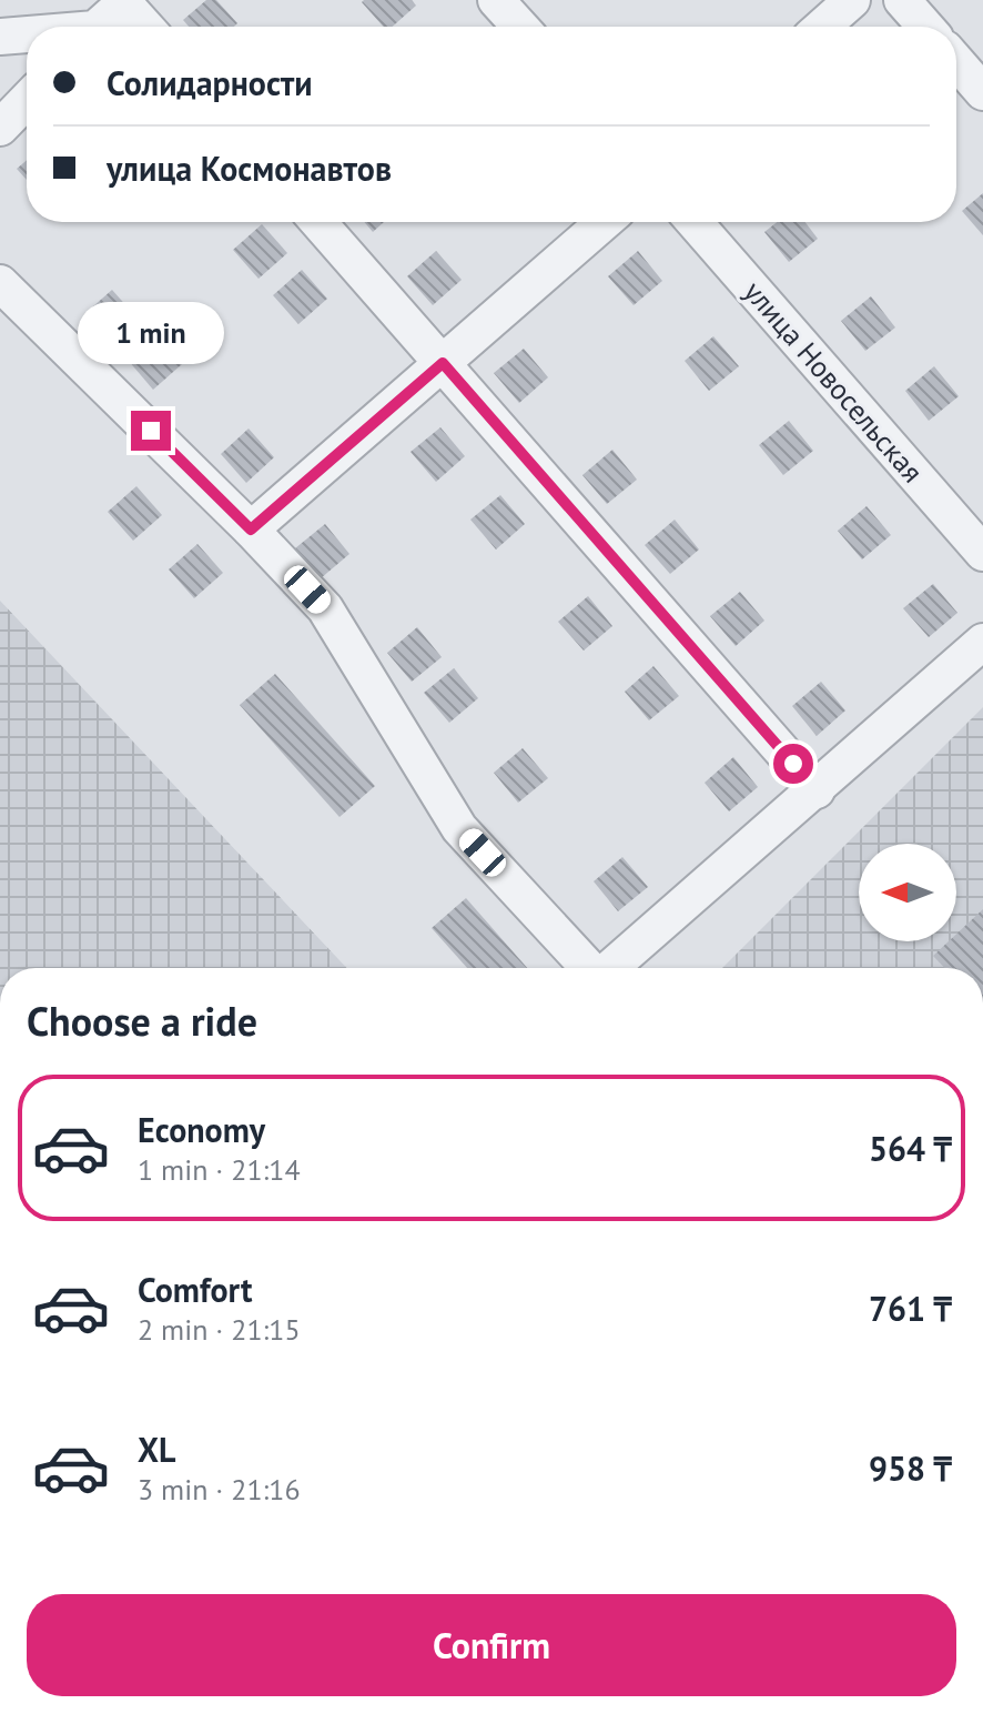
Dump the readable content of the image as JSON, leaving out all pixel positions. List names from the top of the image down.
{
  "streets": {
    "street": ["улица Новосельская"]
  },
  "north": "left",
  "page": {
    "banner": ["Солидарности", "улица Космонавтов"],
    "bubble": "1 min",
    "heading": "Choose a ride",
    "list": [
      {
        "name": "Economy",
        "note": "1 min · 21:14",
        "value": "564 ₸"
      },
      {
        "name": "Comfort",
        "note": "2 min · 21:15",
        "value": "761 ₸"
      },
      {
        "name": "XL",
        "note": "3 min · 21:16",
        "value": "958 ₸"
      }
    ],
    "buttons": "Confirm"
  }
}
